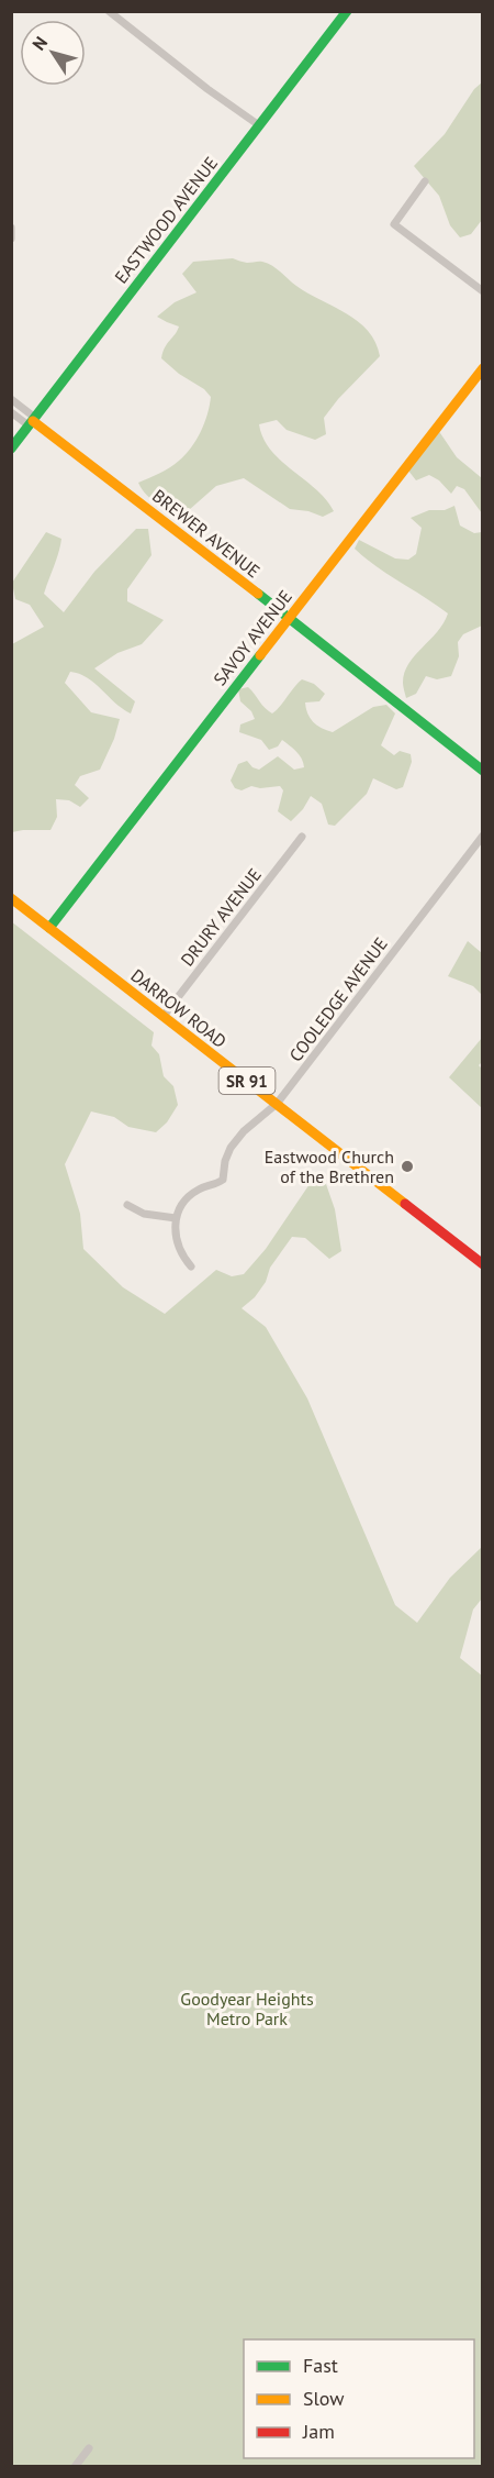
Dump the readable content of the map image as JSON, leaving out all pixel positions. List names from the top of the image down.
{
  "streets": {
    "street": [
      "EASTWOOD AVENUE",
      "BREWER AVENUE",
      "SAVOY AVENUE",
      "DRURY AVENUE",
      "COOLEDGE AVENUE",
      "DARROW ROAD",
      "SR 91"
    ]
  },
  "crossings": [
    ["EASTWOOD AVENUE", "BREWER AVENUE"],
    ["BREWER AVENUE", "SAVOY AVENUE"],
    ["SAVOY AVENUE", "DARROW ROAD"],
    ["DRURY AVENUE", "DARROW ROAD"],
    ["COOLEDGE AVENUE", "DARROW ROAD"]
  ],
  "parks": ["Goodyear Heights Metro Park"],
  "places": ["Eastwood Church of the Brethren"],
  "legend": ["Fast", "Slow", "Jam"],
  "north": "top left"
}
